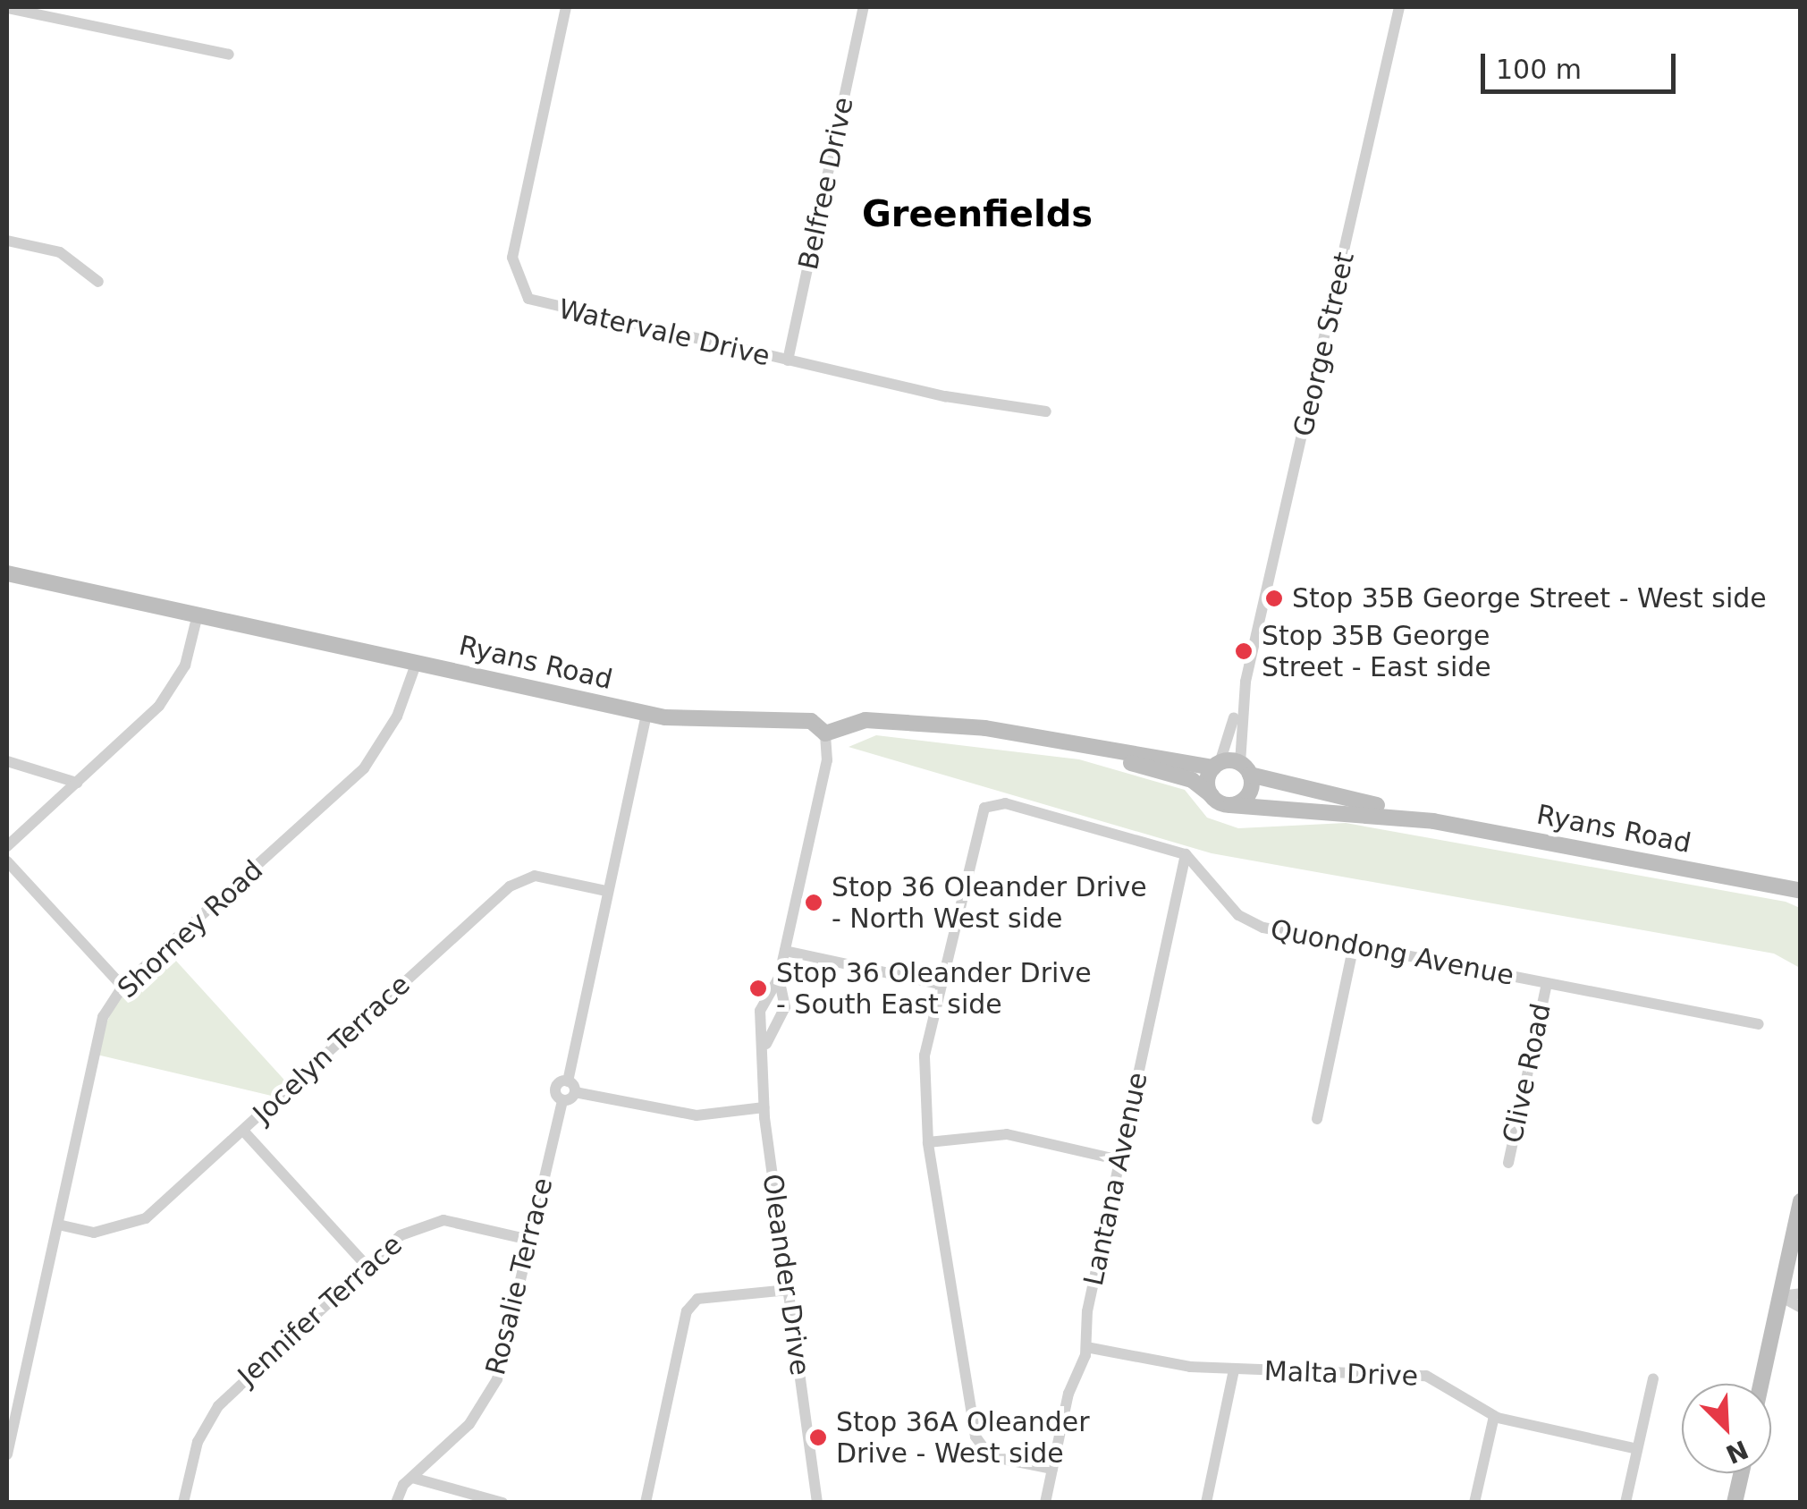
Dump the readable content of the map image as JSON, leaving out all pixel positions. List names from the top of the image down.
{
  "streets": {
    "street": [
      "Belfree Drive",
      "Watervale Drive",
      "George Street",
      "Ryans Road",
      "Shorney Road",
      "Quondong Avenue",
      "Jocelyn Terrace",
      "Clive Road",
      "Lantana Avenue",
      "Oleander Drive",
      "Rosalie Terrace",
      "Jennifer Terrace",
      "Malta Drive"
    ]
  },
  "crossings": [
    ["Belfree Drive", "Watervale Drive"],
    ["George Street", "Ryans Road"],
    ["Ryans Road", "Shorney Road"],
    ["Ryans Road", "Oleander Drive"],
    ["Shorney Road", "Jocelyn Terrace"],
    ["Quondong Avenue", "Clive Road"],
    ["Quondong Avenue", "Lantana Avenue"],
    ["Lantana Avenue", "Malta Drive"],
    ["Rosalie Terrace", "Jennifer Terrace"]
  ],
  "districts": ["Greenfields"],
  "places": [
    "Stop 35B George Street - West side",
    "Stop 35B George Street - East side",
    "Stop 36 Oleander Drive - North West side",
    "Stop 36 Oleander Drive - South East side",
    "Stop 36A Oleander Drive - West side"
  ],
  "scale_bar": "100 m",
  "north": "bottom right"
}
